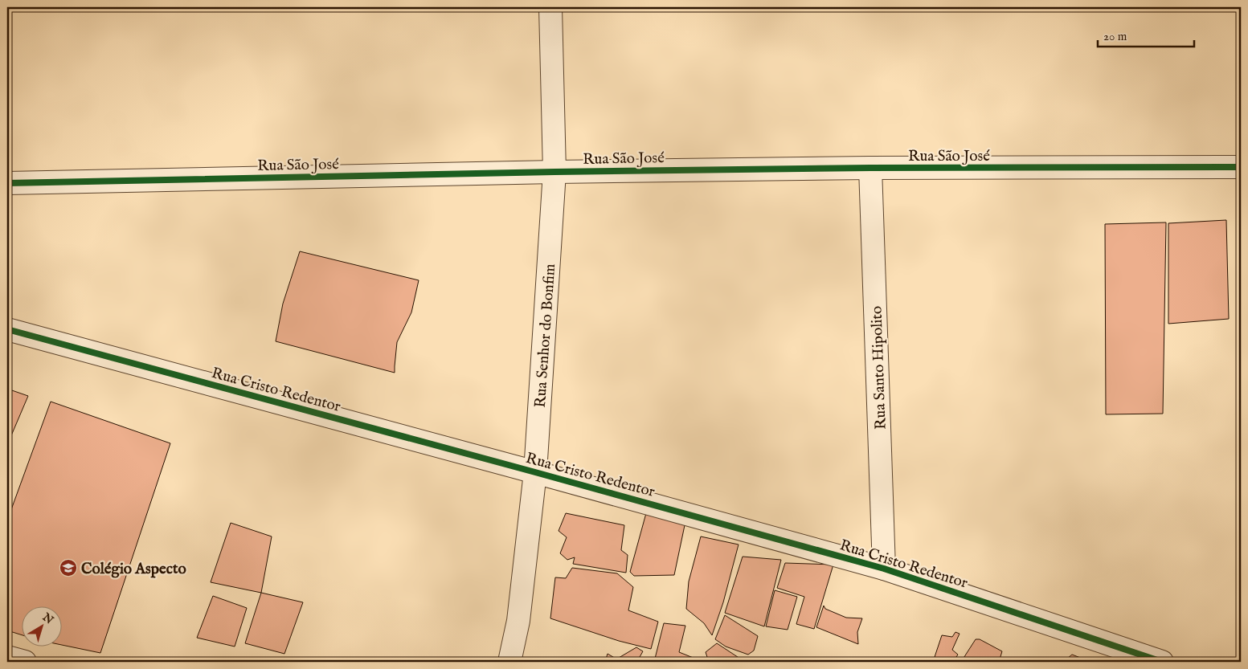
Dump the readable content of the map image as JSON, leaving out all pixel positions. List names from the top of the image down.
{
  "streets": {
    "street": [
      "Rua São José",
      "Rua Senhor do Bonfim",
      "Rua Santo Hipolito",
      "Rua Cristo Redentor"
    ]
  },
  "crossings": [
    ["Rua São José", "Rua Senhor do Bonfim"],
    ["Rua São José", "Rua Santo Hipolito"],
    ["Rua Senhor do Bonfim", "Rua Cristo Redentor"],
    ["Rua Santo Hipolito", "Rua Cristo Redentor"]
  ],
  "places": {
    "school or university": ["Colégio Aspecto"]
  },
  "scale_bar": "20 m",
  "north": "top right"
}
